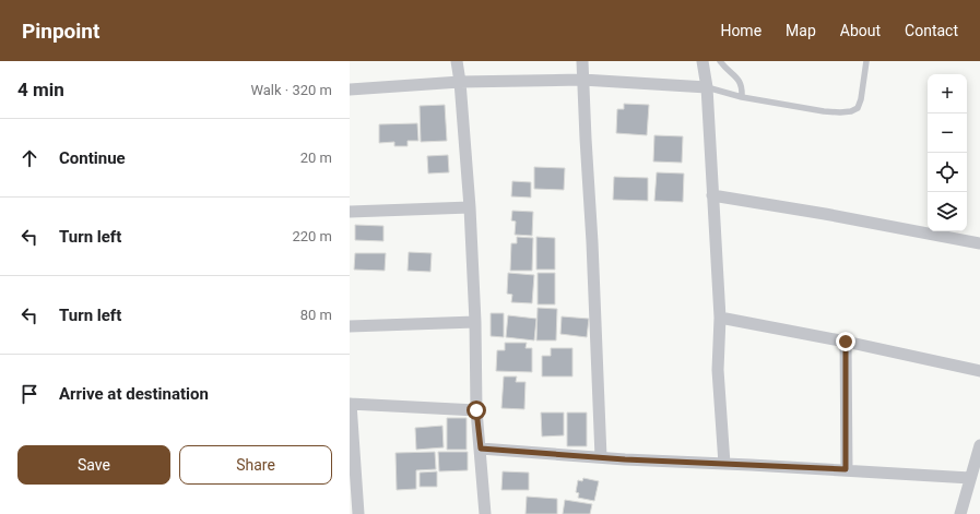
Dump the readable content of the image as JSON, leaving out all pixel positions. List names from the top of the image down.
{
  "page": {
    "header": "Pinpoint",
    "nav": [
      "Home",
      "Map",
      "About",
      "Contact"
    ],
    "heading": ["4 min", "Walk · 320 m"],
    "map_buttons": ["+", "−"],
    "list": [
      ["Continue", "20 m"],
      ["Turn left", "220 m"],
      ["Turn left", "80 m"],
      "Arrive at destination"
    ],
    "buttons": ["Save", "Share"]
  }
}
